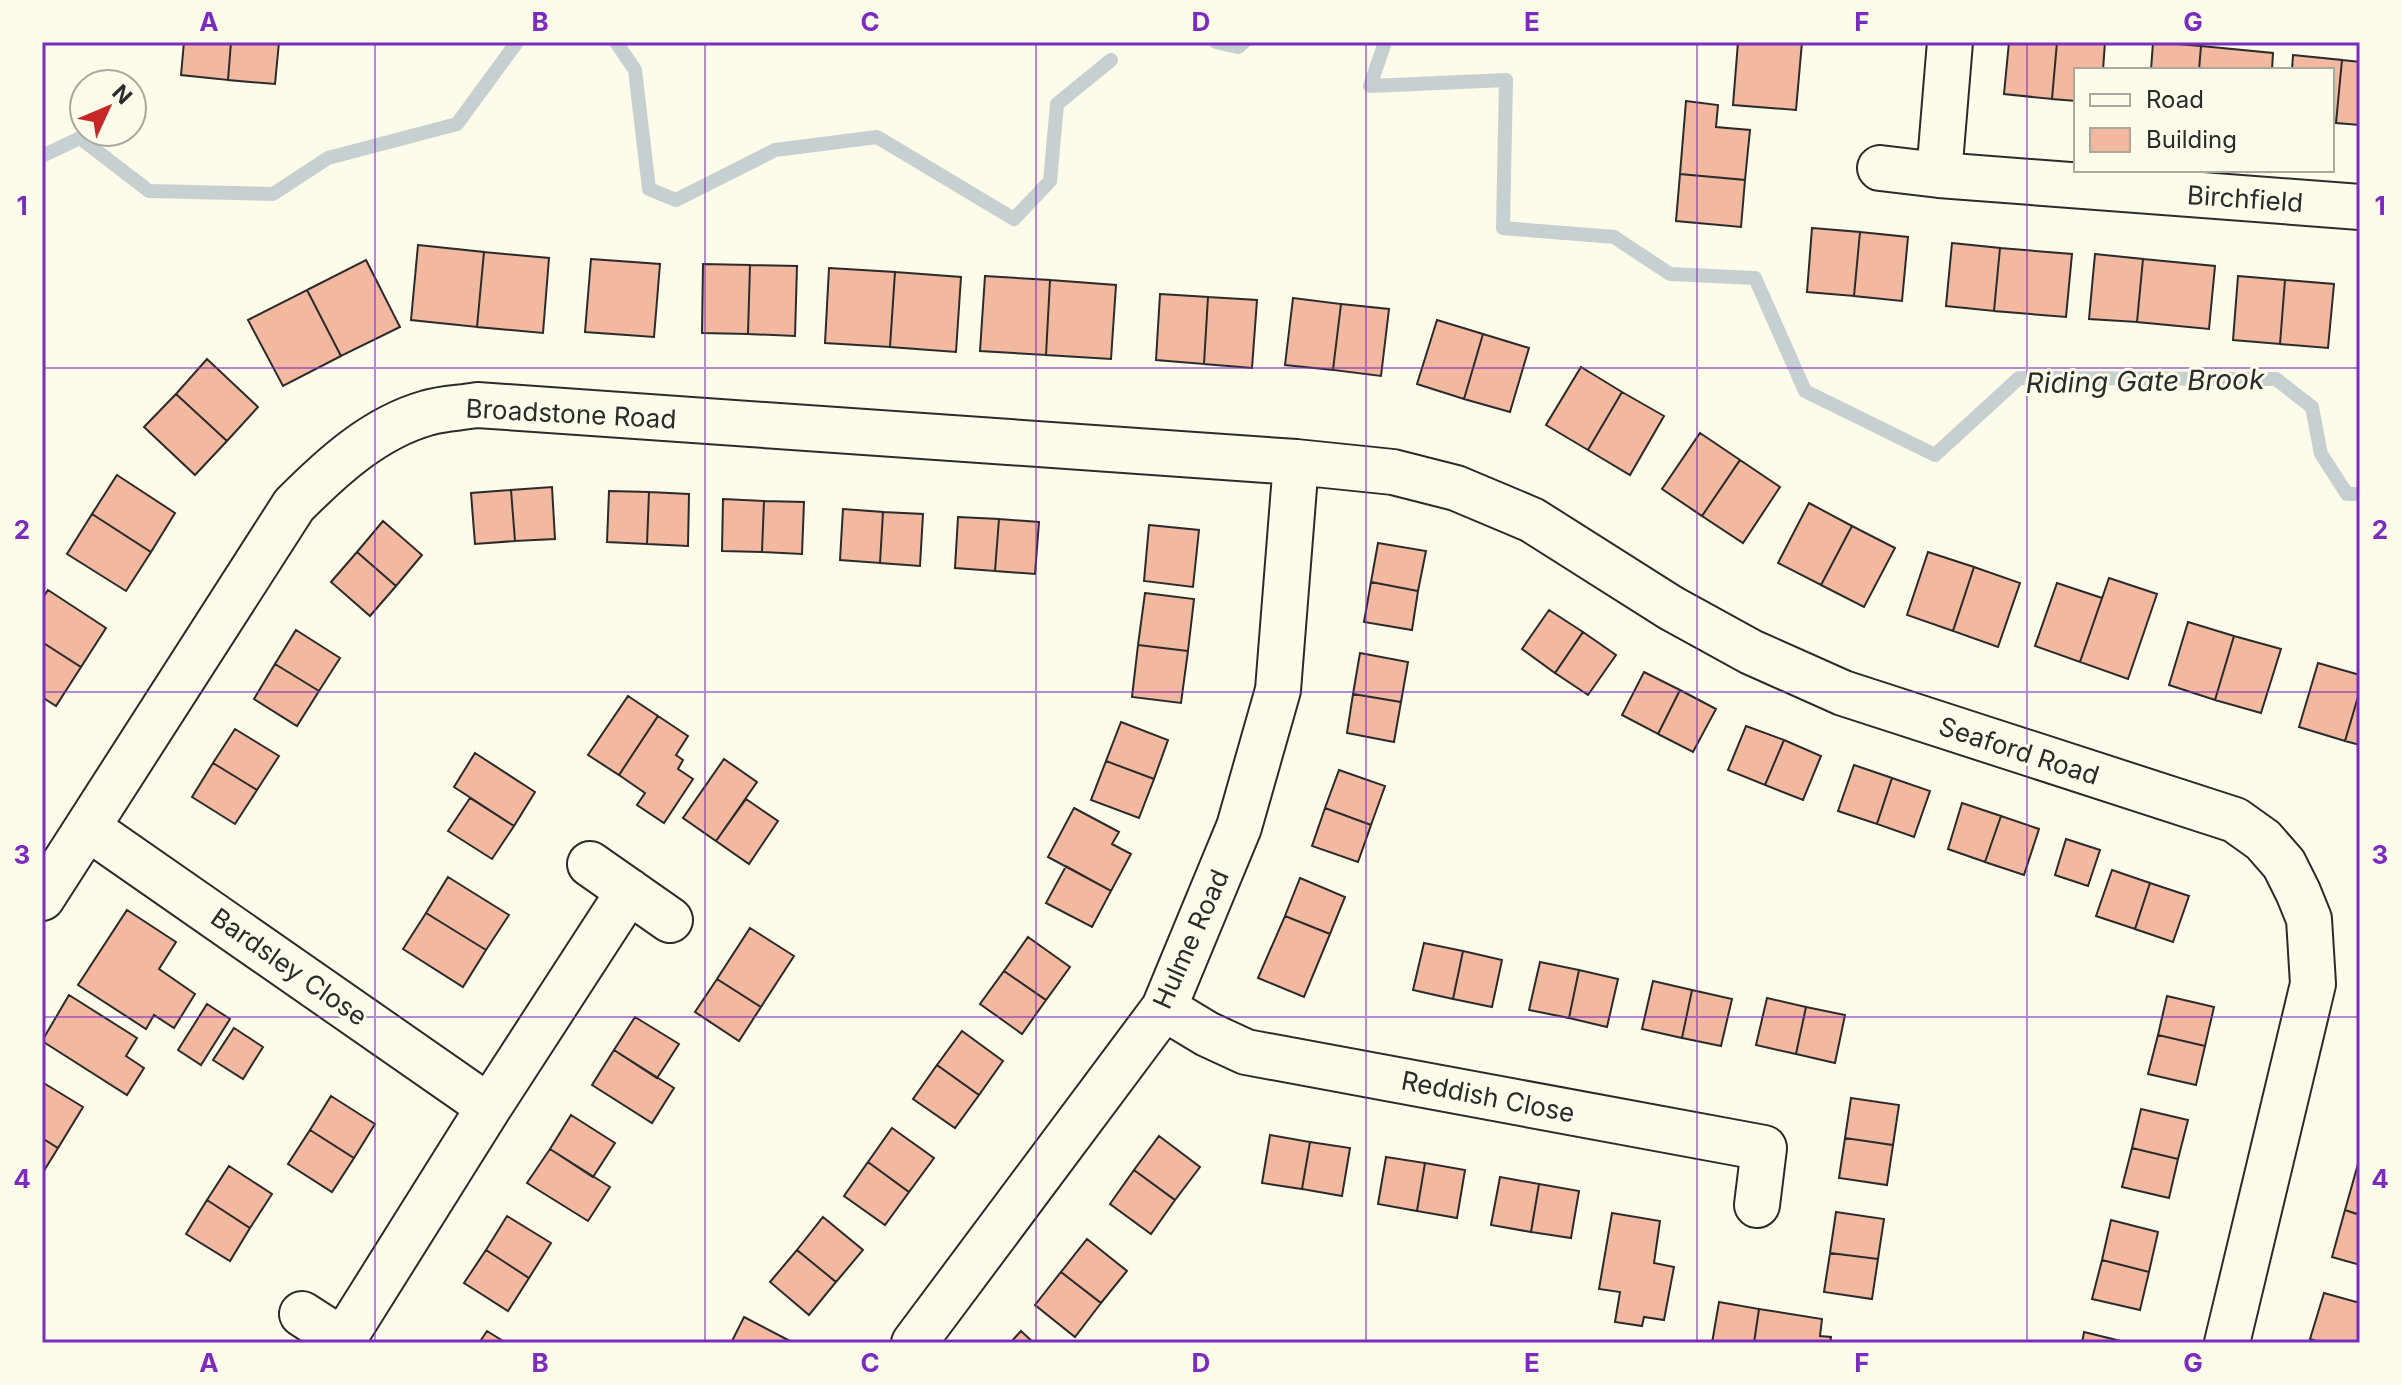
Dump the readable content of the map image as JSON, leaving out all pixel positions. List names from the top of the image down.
{
  "streets": {
    "street": [
      "Birchfield",
      "Broadstone Road",
      "Seaford Road",
      "Hulme Road",
      "Bardsley Close",
      "Reddish Close"
    ]
  },
  "crossings": [
    ["Broadstone Road", "Seaford Road"],
    ["Broadstone Road", "Hulme Road"],
    ["Broadstone Road", "Bardsley Close"],
    ["Seaford Road", "Hulme Road"],
    ["Hulme Road", "Reddish Close"]
  ],
  "water": ["Riding Gate Brook"],
  "legend": ["Road", "Building"],
  "north": "top right",
  "grid": {
    "columns": [
      "A",
      "B",
      "C",
      "D",
      "E",
      "F",
      "G"
    ],
    "rows": [
      "1",
      "2",
      "3",
      "4"
    ]
  }
}
